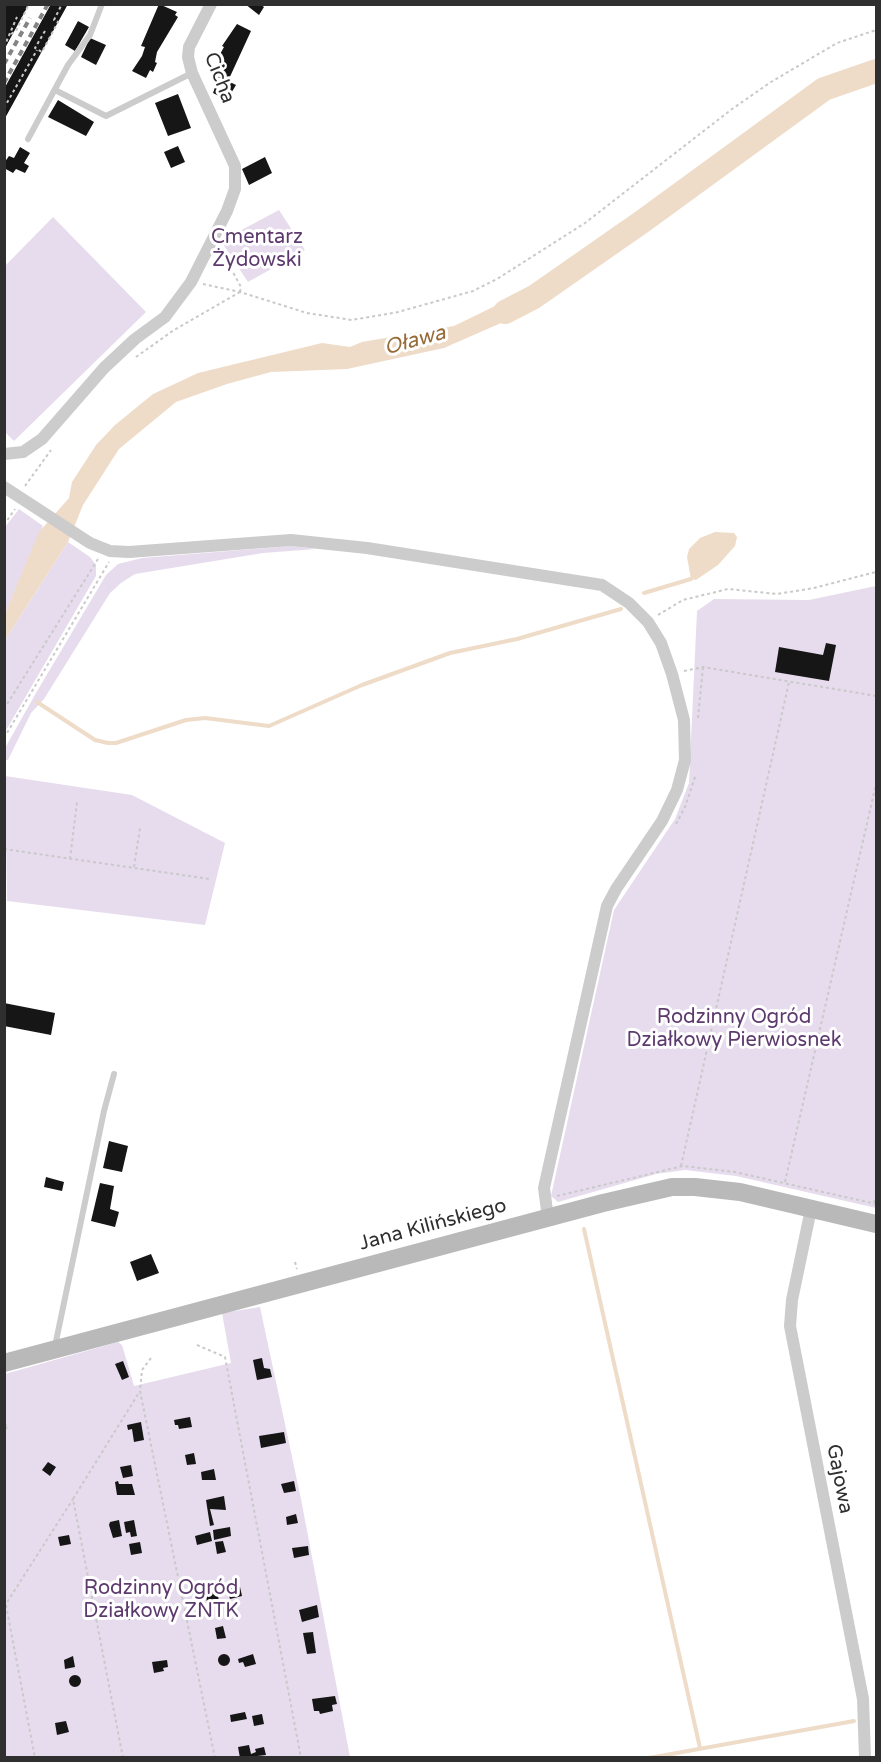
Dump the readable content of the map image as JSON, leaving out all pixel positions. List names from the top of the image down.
{
  "streets": {
    "street": ["Cicha", "Jana Kilińskiego", "Gajowa"]
  },
  "crossings": [
    ["Jana Kilińskiego", "Gajowa"]
  ],
  "water": ["Oława"],
  "parks": ["Cmentarz Żydowski", "Rodzinny Ogród Działkowy Pierwiosnek", "Rodzinny Ogród Działkowy ZNTK"]
}
